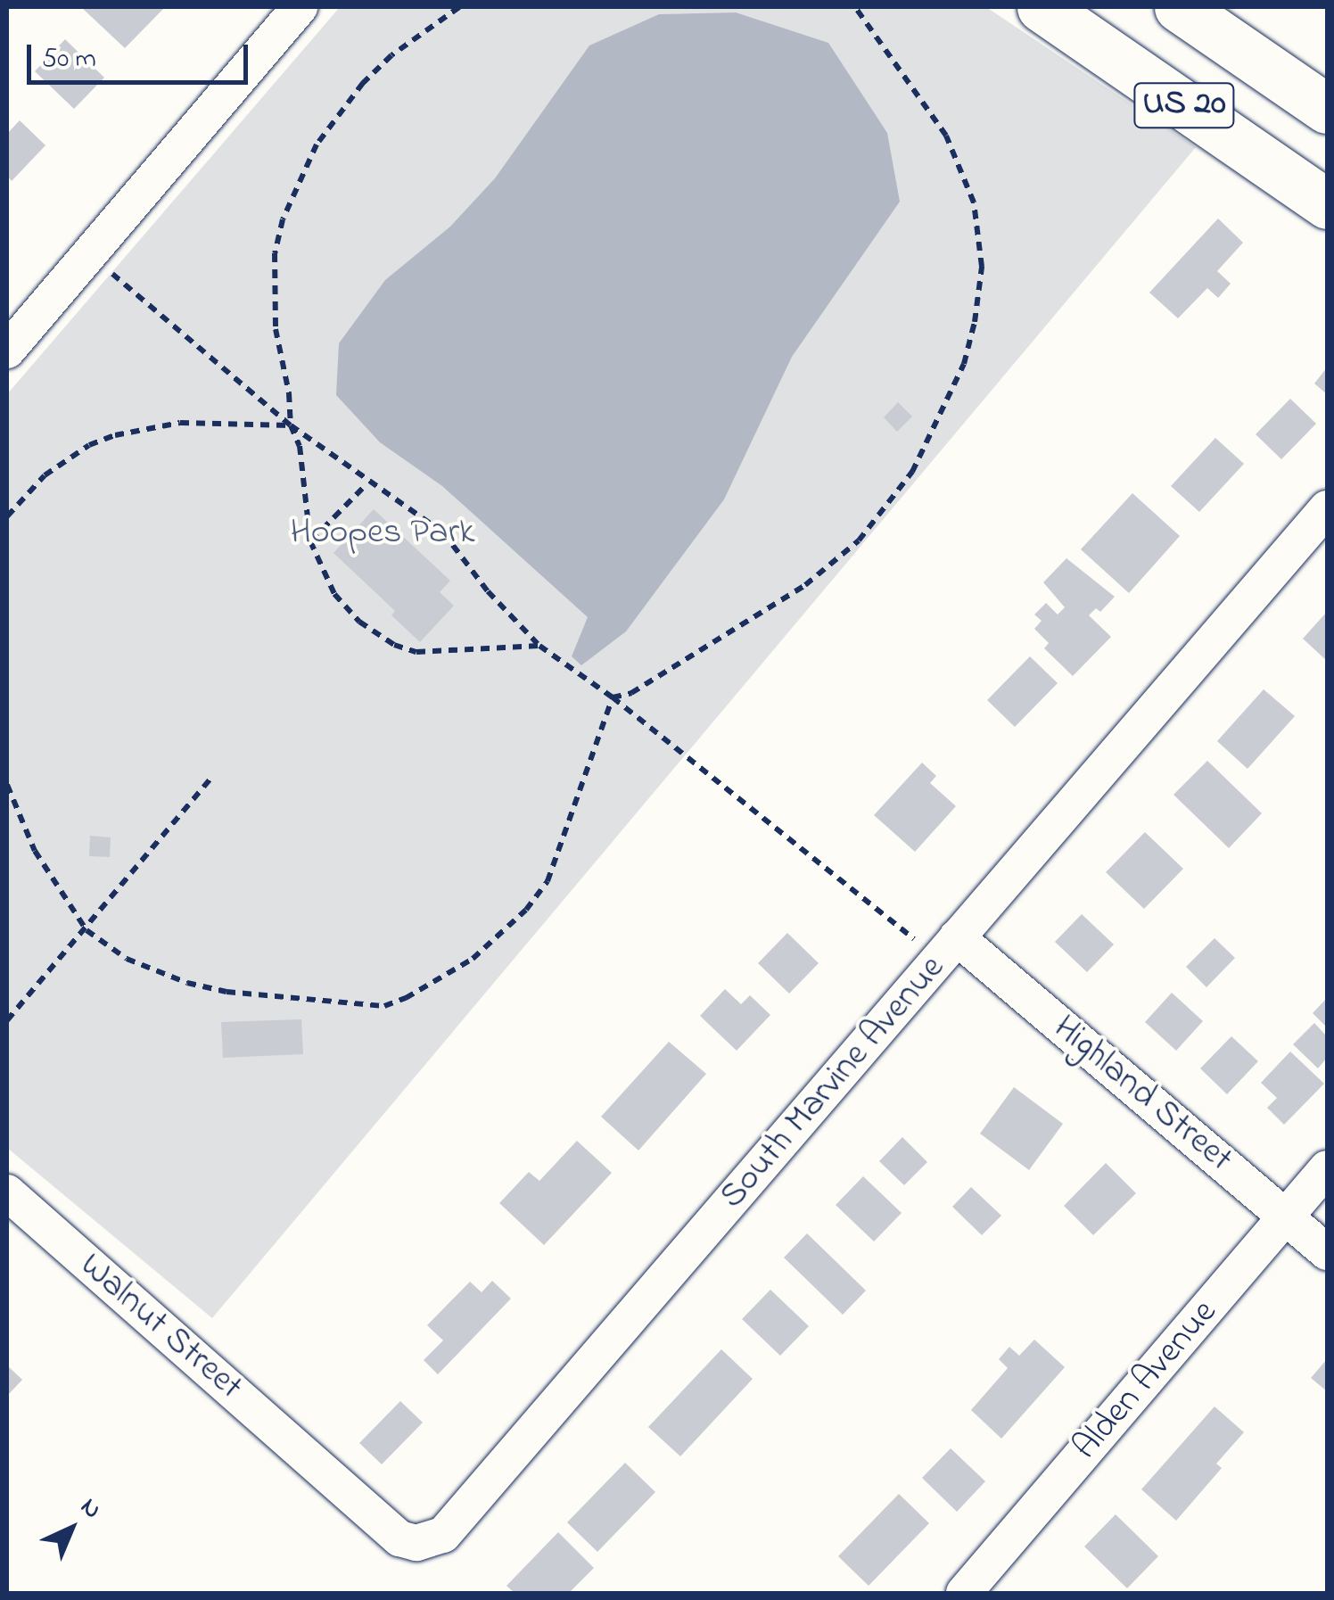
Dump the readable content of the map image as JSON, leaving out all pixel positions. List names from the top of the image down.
{
  "streets": {
    "highway": ["US 20"],
    "street": [
      "South Marvine Avenue",
      "Highland Street",
      "Walnut Street",
      "Alden Avenue"
    ]
  },
  "crossings": [
    ["South Marvine Avenue", "Highland Street"],
    ["South Marvine Avenue", "Walnut Street"],
    ["Highland Street", "Alden Avenue"]
  ],
  "parks": ["Hoopes Park"],
  "scale_bar": "50 m",
  "north": "top right"
}
